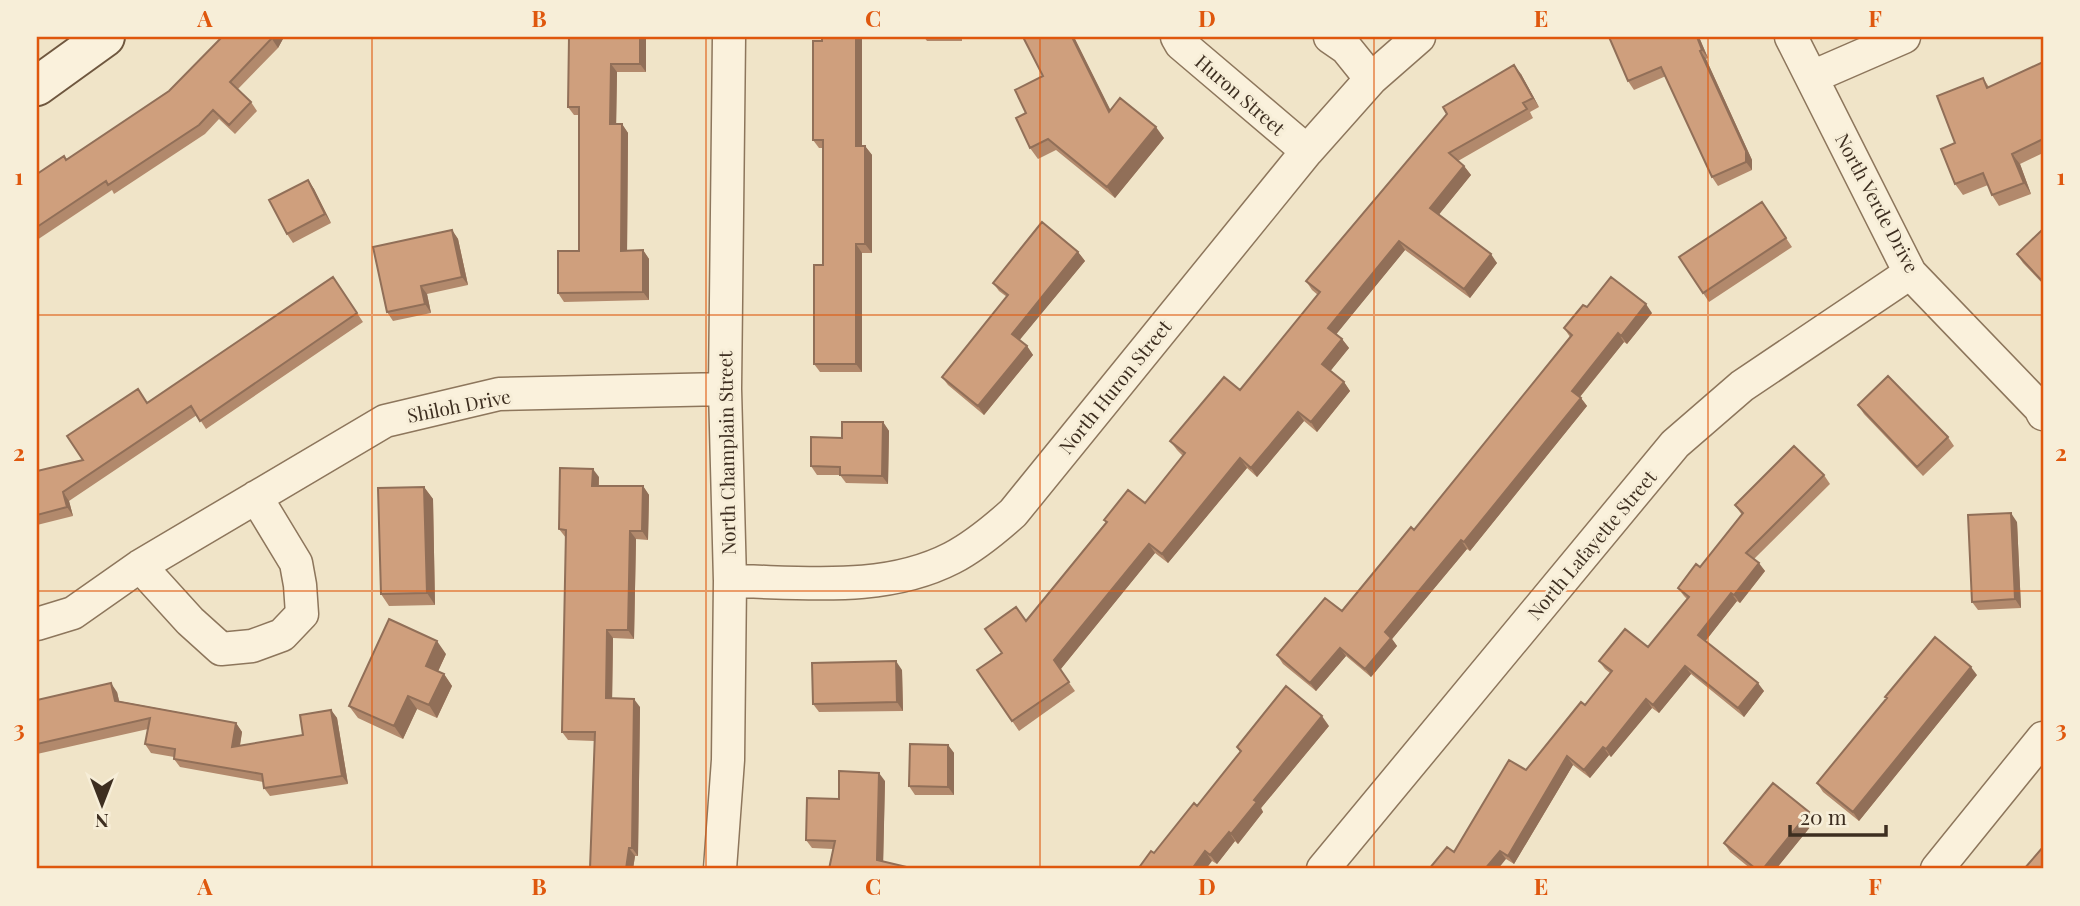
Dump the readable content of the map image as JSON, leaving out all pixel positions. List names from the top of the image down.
{
  "streets": {
    "street": [
      "Huron Street",
      "North Verde Drive",
      "North Huron Street",
      "Shiloh Drive",
      "North Champlain Street",
      "North Lafayette Street"
    ]
  },
  "crossings": [
    ["Huron Street", "North Huron Street"],
    ["North Verde Drive", "North Lafayette Street"],
    ["North Huron Street", "North Champlain Street"],
    ["Shiloh Drive", "North Champlain Street"]
  ],
  "scale_bar": "20 m",
  "north": "bottom",
  "grid": {
    "columns": [
      "A",
      "B",
      "C",
      "D",
      "E",
      "F"
    ],
    "rows": ["1", "2", "3"]
  }
}
